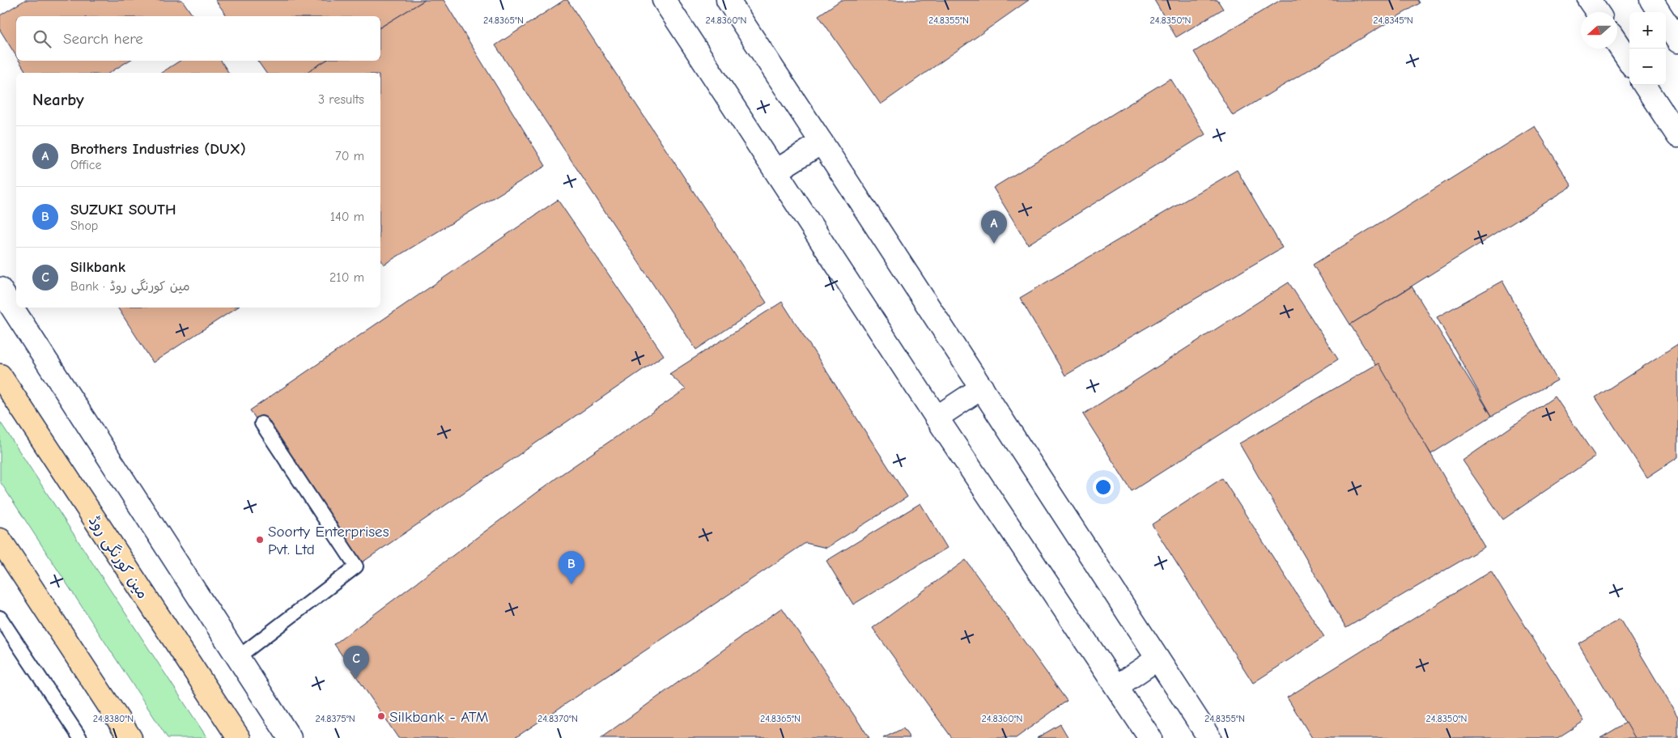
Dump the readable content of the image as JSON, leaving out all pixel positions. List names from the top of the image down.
{
  "streets": {
    "main road": ["مین کورنگی روڈ"]
  },
  "places": ["Soorty Enterprises Pvt. Ltd", "Silkbank - ATM"],
  "north": "left",
  "page": {
    "map_buttons": ["+", "−"],
    "search": "Search here",
    "heading": ["Nearby", "3 results"],
    "list": [
      {
        "mark": "A",
        "name": "Brothers Industries (DUX)",
        "note": "Office",
        "value": "70 m"
      },
      {
        "mark": "B",
        "name": "SUZUKI SOUTH",
        "note": "Shop",
        "value": "140 m"
      },
      {
        "mark": "C",
        "name": "Silkbank",
        "note": "Bank · مین کورنگی روڈ",
        "value": "210 m"
      }
    ],
    "pins": ["A", "B", "C"]
  },
  "coordinates": [
    "24.8365°N",
    "24.8360°N",
    "24.8355°N",
    "24.8350°N",
    "24.8345°N",
    "24.8380°N",
    "24.8375°N",
    "24.8370°N"
  ]
}
